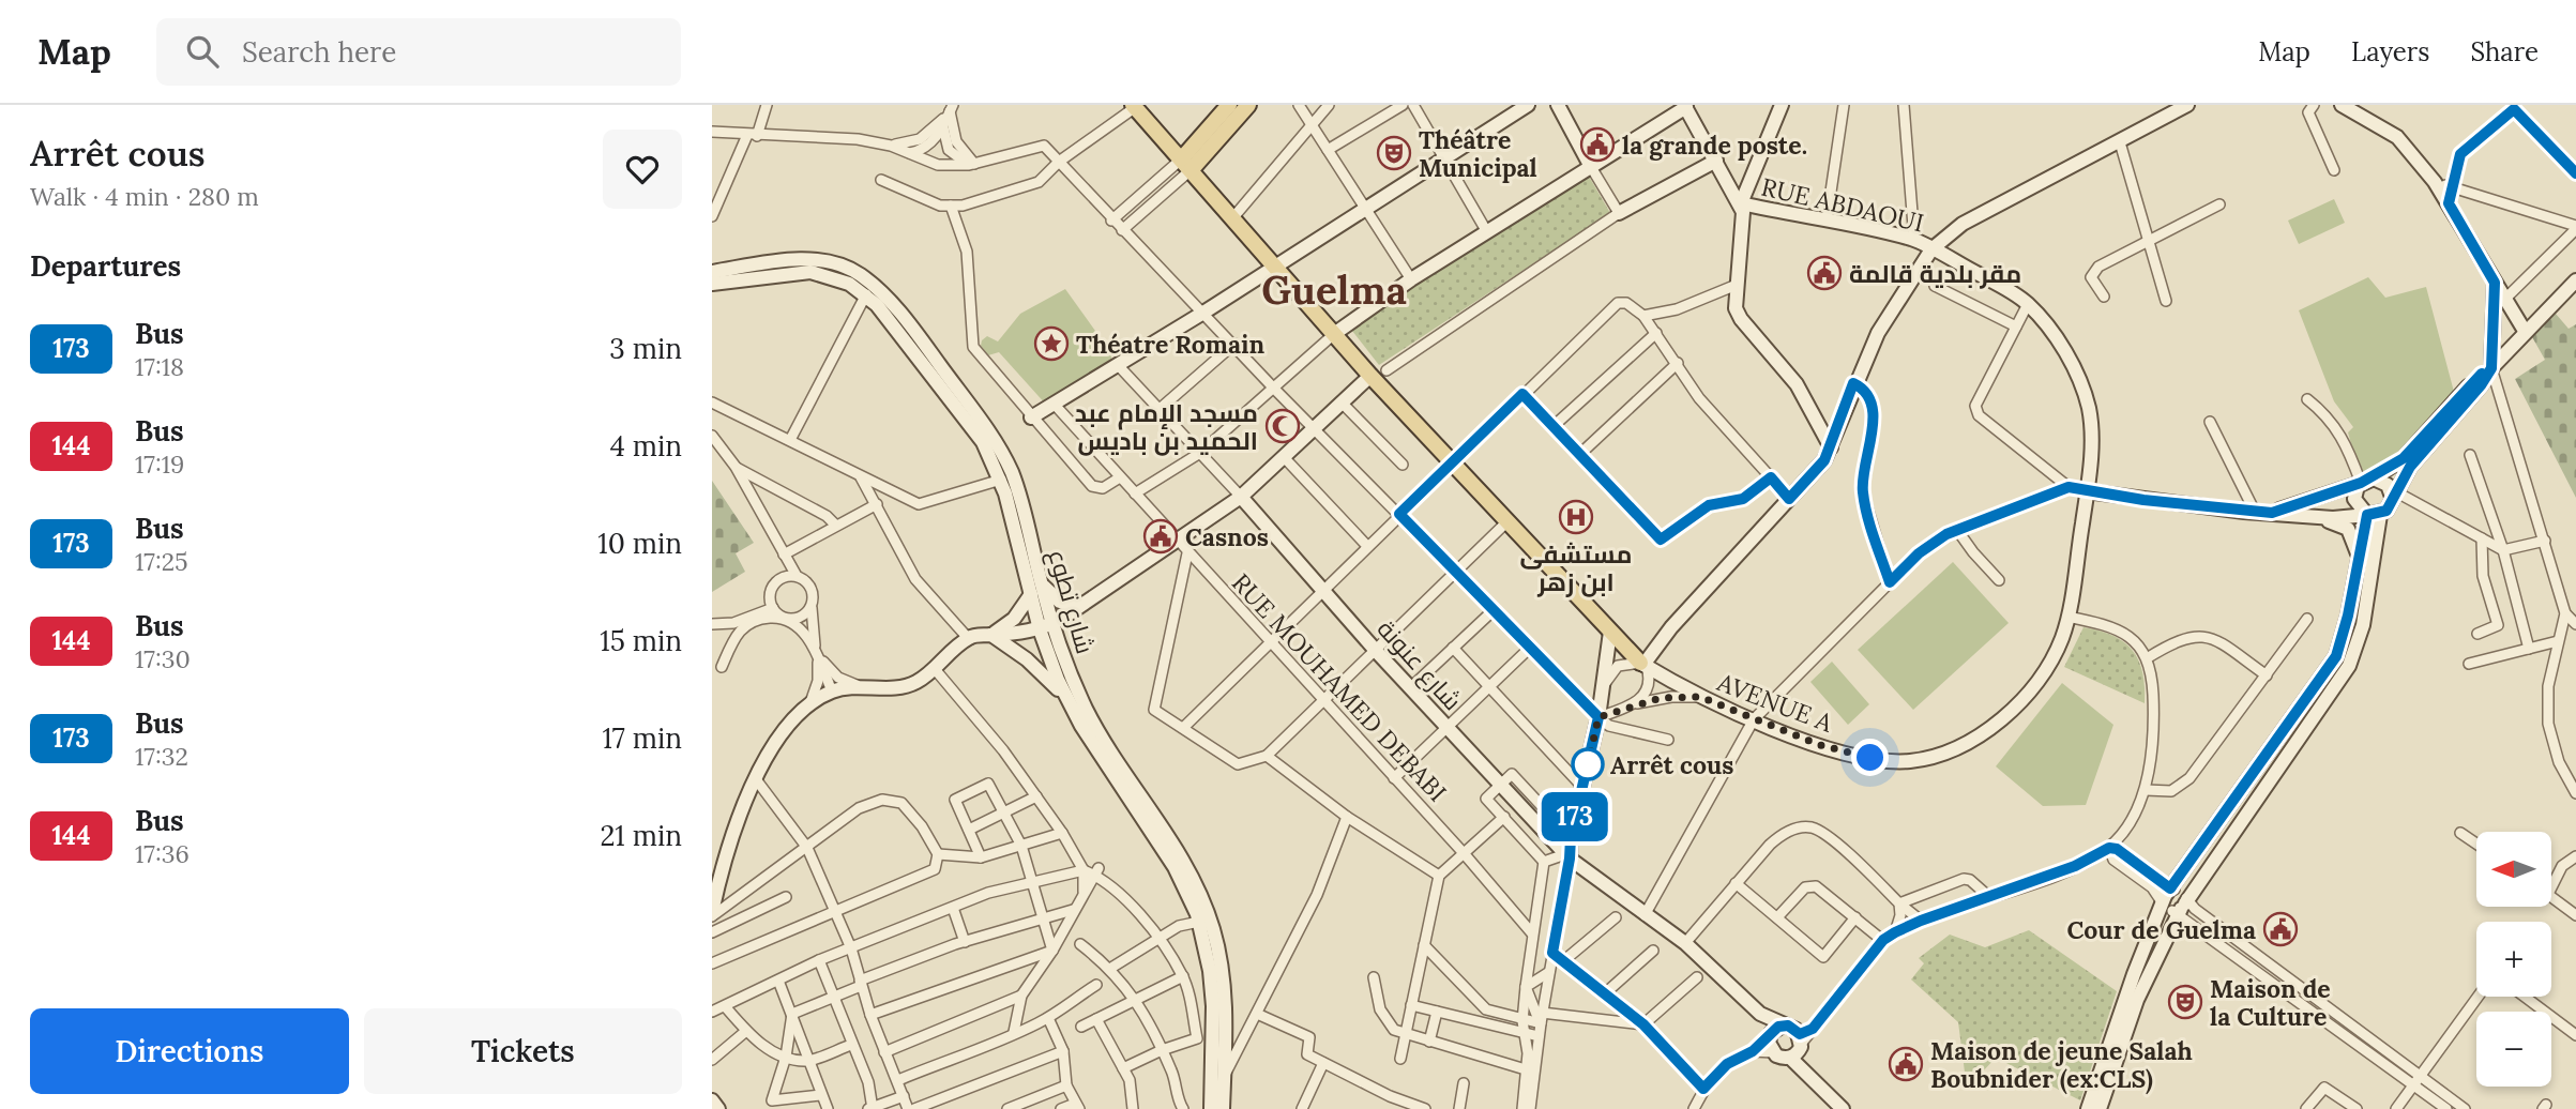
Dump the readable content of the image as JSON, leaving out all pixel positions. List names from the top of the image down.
{
  "streets": {
    "main road": [
      "RUE ABDAOUI",
      "شارع تطوع",
      "شارع عنونة",
      "AVENUE A"
    ],
    "street": ["RUE MOUHAMED DEBABI"]
  },
  "crossings": [
    ["RUE ABDAOUI", "AVENUE A"]
  ],
  "districts": ["Guelma"],
  "places": {
    "public building": [
      "la grande poste.",
      "مقر بلدية قالمة",
      "Casnos",
      "Cour de Guelma",
      "Maison de jeune Salah Boubnider (ex:CLS)"
    ],
    "theatre": ["Théâtre Municipal", "Maison de la Culture"],
    "place": ["Théatre Romain"],
    "mosque": ["مسجد الإمام عبد الحميد بن باديس"],
    "hospital": ["مستشفى ابن زهر"],
    "other": ["Arrêt cous"]
  },
  "lines": ["bus line 173"],
  "north": "left",
  "page": {
    "header": "Map",
    "search": "Search here",
    "nav": ["Map", "Layers", "Share"],
    "heading": [
      ["Arrêt cous", "Walk · 4 min · 280 m"],
      "Departures"
    ],
    "on_map": "173",
    "list": [
      {
        "mark": "173",
        "name": "Bus",
        "note": "17:18",
        "value": "3 min"
      },
      {
        "mark": "144",
        "name": "Bus",
        "note": "17:19",
        "value": "4 min"
      },
      {
        "mark": "173",
        "name": "Bus",
        "note": "17:25",
        "value": "10 min"
      },
      {
        "mark": "144",
        "name": "Bus",
        "note": "17:30",
        "value": "15 min"
      },
      {
        "mark": "173",
        "name": "Bus",
        "note": "17:32",
        "value": "17 min"
      },
      {
        "mark": "144",
        "name": "Bus",
        "note": "17:36",
        "value": "21 min"
      }
    ],
    "map_buttons": ["+", "−"],
    "buttons": ["Directions", "Tickets"]
  }
}
